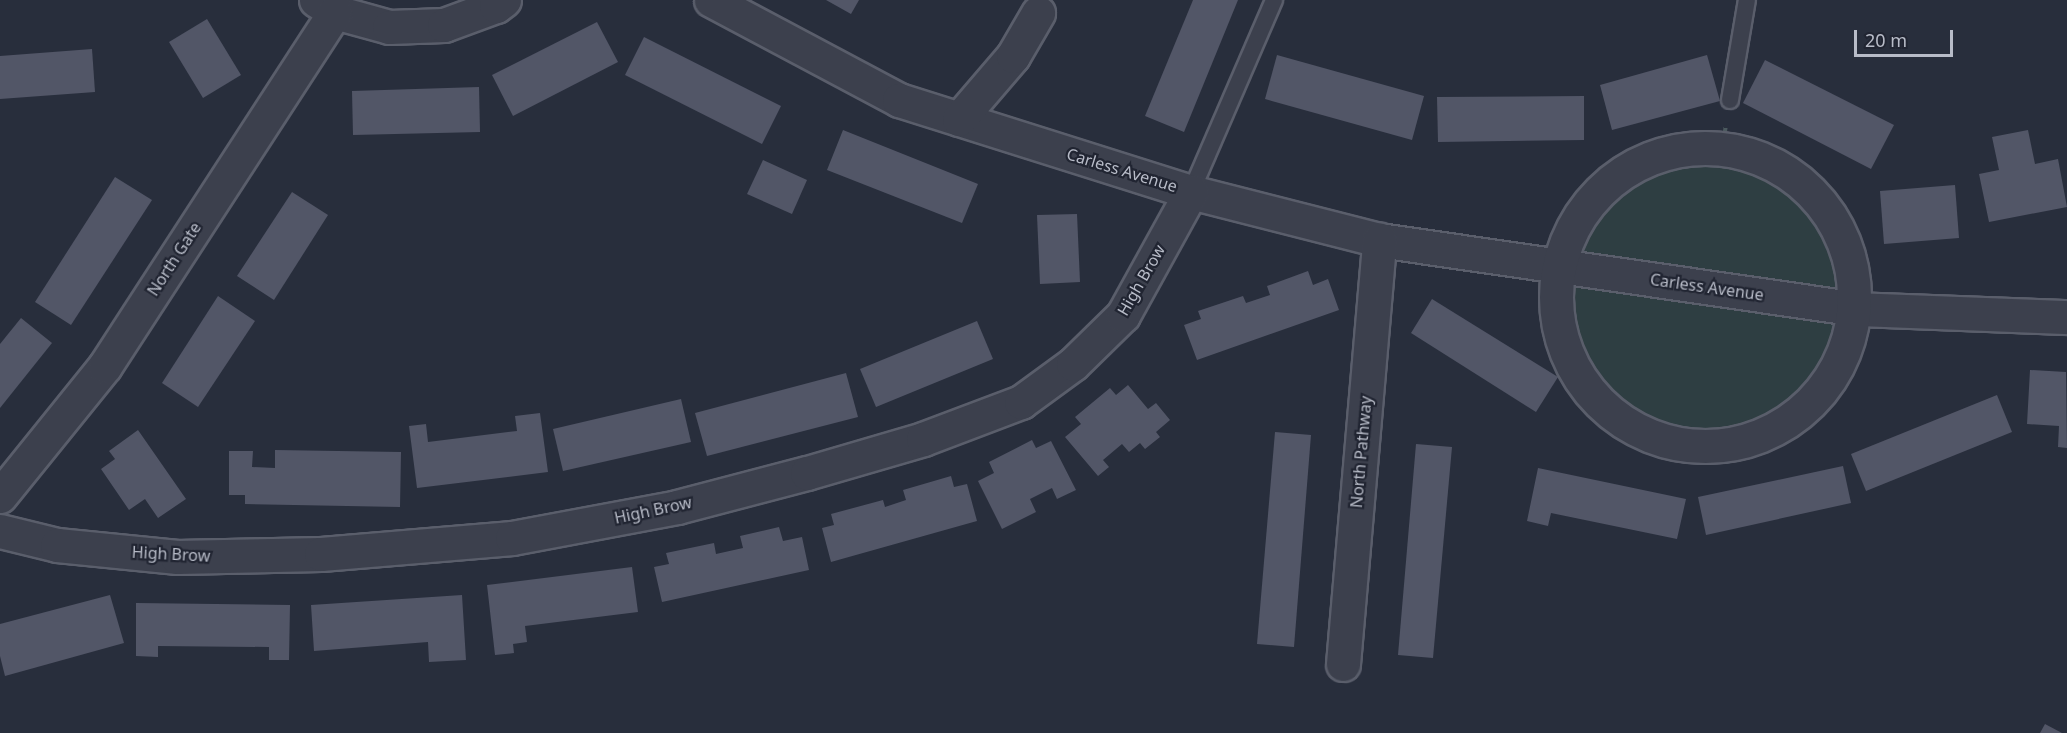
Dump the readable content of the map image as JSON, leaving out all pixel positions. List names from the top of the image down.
{
  "streets": {
    "street": [
      "Carless Avenue",
      "North Gate",
      "High Brow",
      "North Pathway"
    ]
  },
  "crossings": [
    ["Carless Avenue", "High Brow"],
    ["Carless Avenue", "North Pathway"]
  ],
  "scale_bar": "20 m"
}
